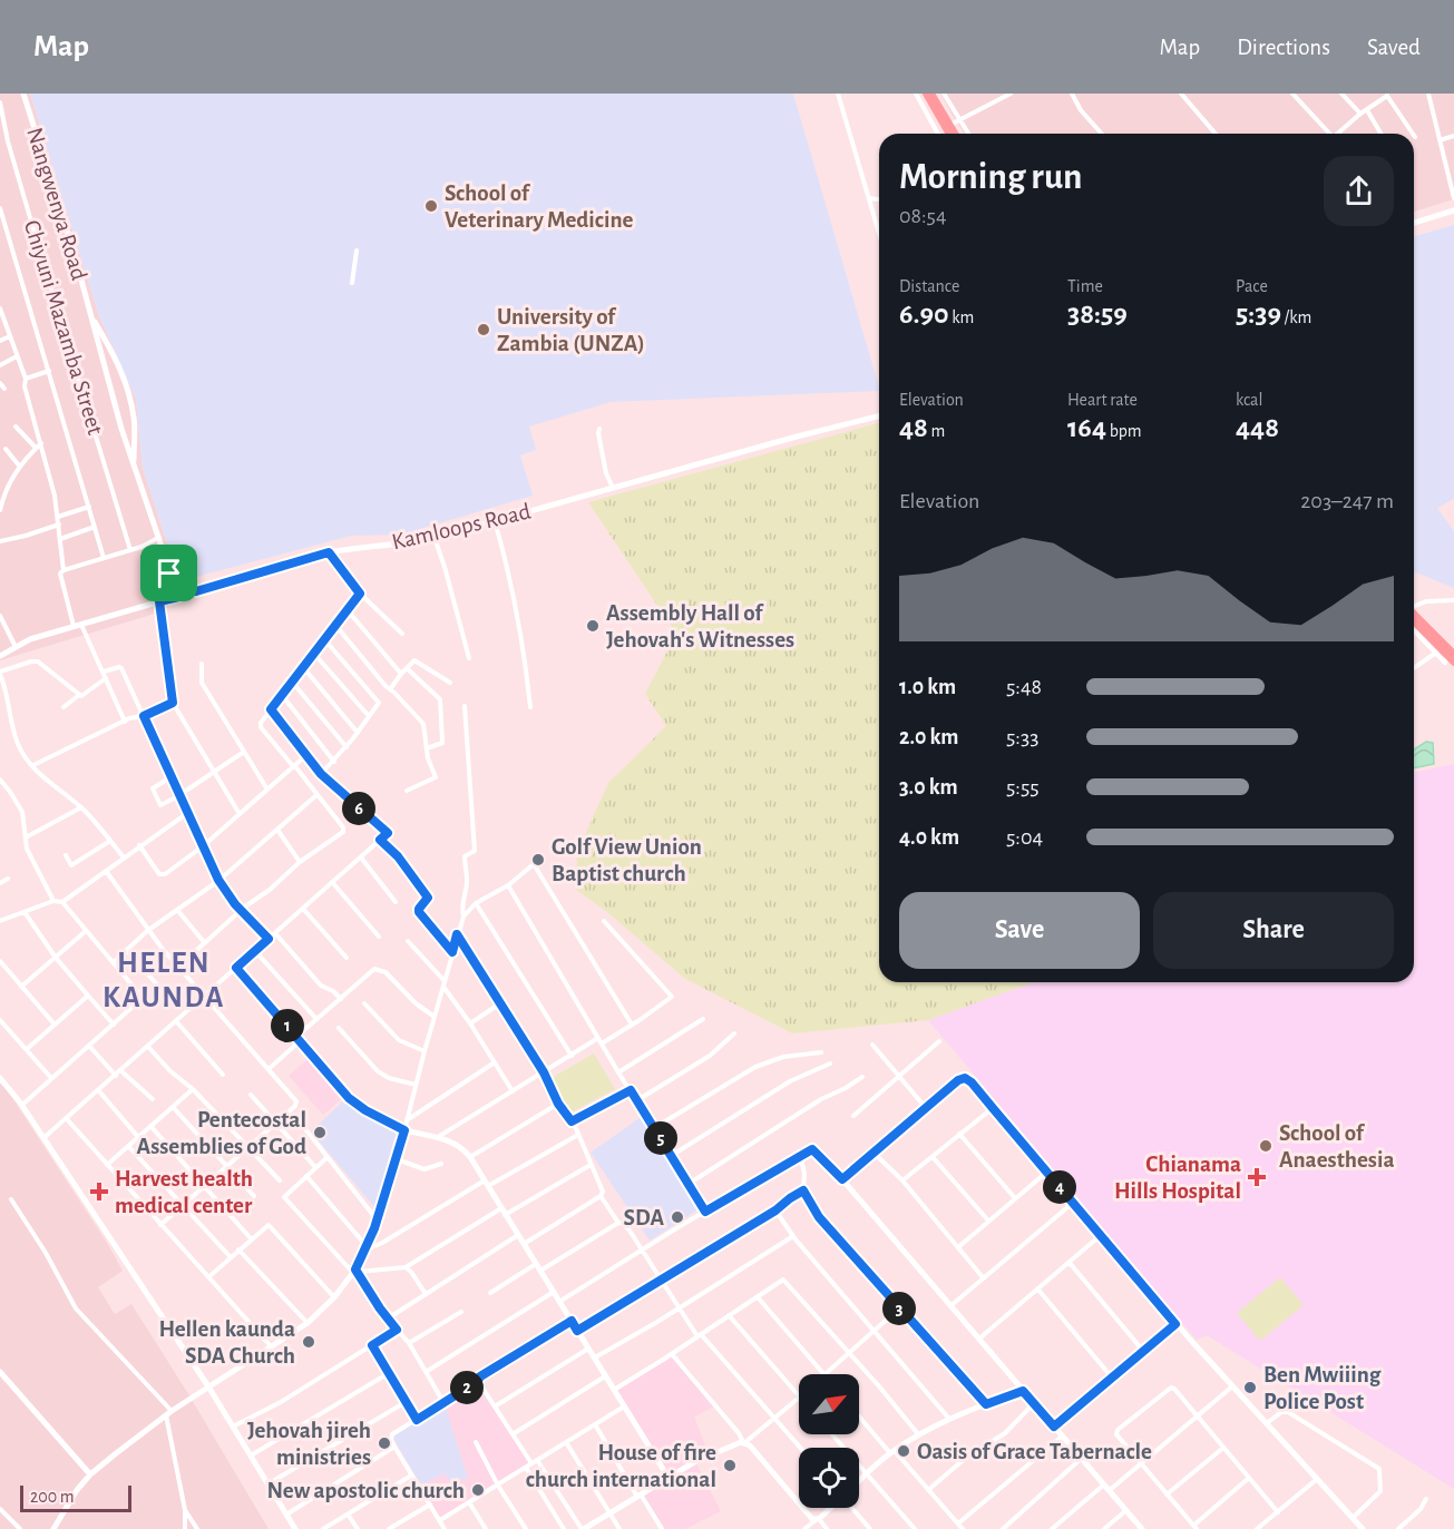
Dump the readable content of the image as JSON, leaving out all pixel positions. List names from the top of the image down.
{
  "streets": {
    "main road": ["Nangwenya Road", "Kamloops Road"],
    "street": ["Chiyuni Mazamba Street"]
  },
  "crossings": [
    ["Nangwenya Road", "Kamloops Road"]
  ],
  "districts": ["HELEN KAUNDA"],
  "places": {
    "other": [
      "School of Veterinary Medicine",
      "University of Zambia (UNZA)",
      "Assembly Hall of Jehovah's Witnesses",
      "Golf View Union Baptist church",
      "Pentecostal Assemblies of God",
      "School of Anaesthesia",
      "SDA",
      "Hellen kaunda SDA Church",
      "Ben Mwiiing Police Post",
      "Jehovah jireh ministries",
      "Oasis of Grace Tabernacle",
      "House of fire church international",
      "New apostolic church"
    ],
    "health": ["Chianama Hills Hospital", "Harvest health medical center"]
  },
  "scale_bar": "200 m",
  "north": "top right",
  "page": {
    "header": "Map",
    "nav": ["Map", "Directions", "Saved"],
    "heading": ["Morning run", "08:54"],
    "stats": [
      ["Distance", "6.90 km"],
      ["Time", "38:59"],
      ["Pace", "5:39 /km"],
      ["Elevation", "48 m"],
      ["Heart rate", "164 bpm"],
      ["kcal", "448"]
    ],
    "chart": ["Elevation", "203–247 m"],
    "list": [
      {
        "name": "1.0 km",
        "note": "5:48"
      },
      {
        "name": "2.0 km",
        "note": "5:33"
      },
      {
        "name": "3.0 km",
        "note": "5:55"
      },
      {
        "name": "4.0 km",
        "note": "5:04"
      }
    ],
    "pins": [
      "6",
      "1",
      "5",
      "4",
      "3",
      "2"
    ],
    "buttons": ["Save", "Share"],
    "scale": "200 m"
  }
}
